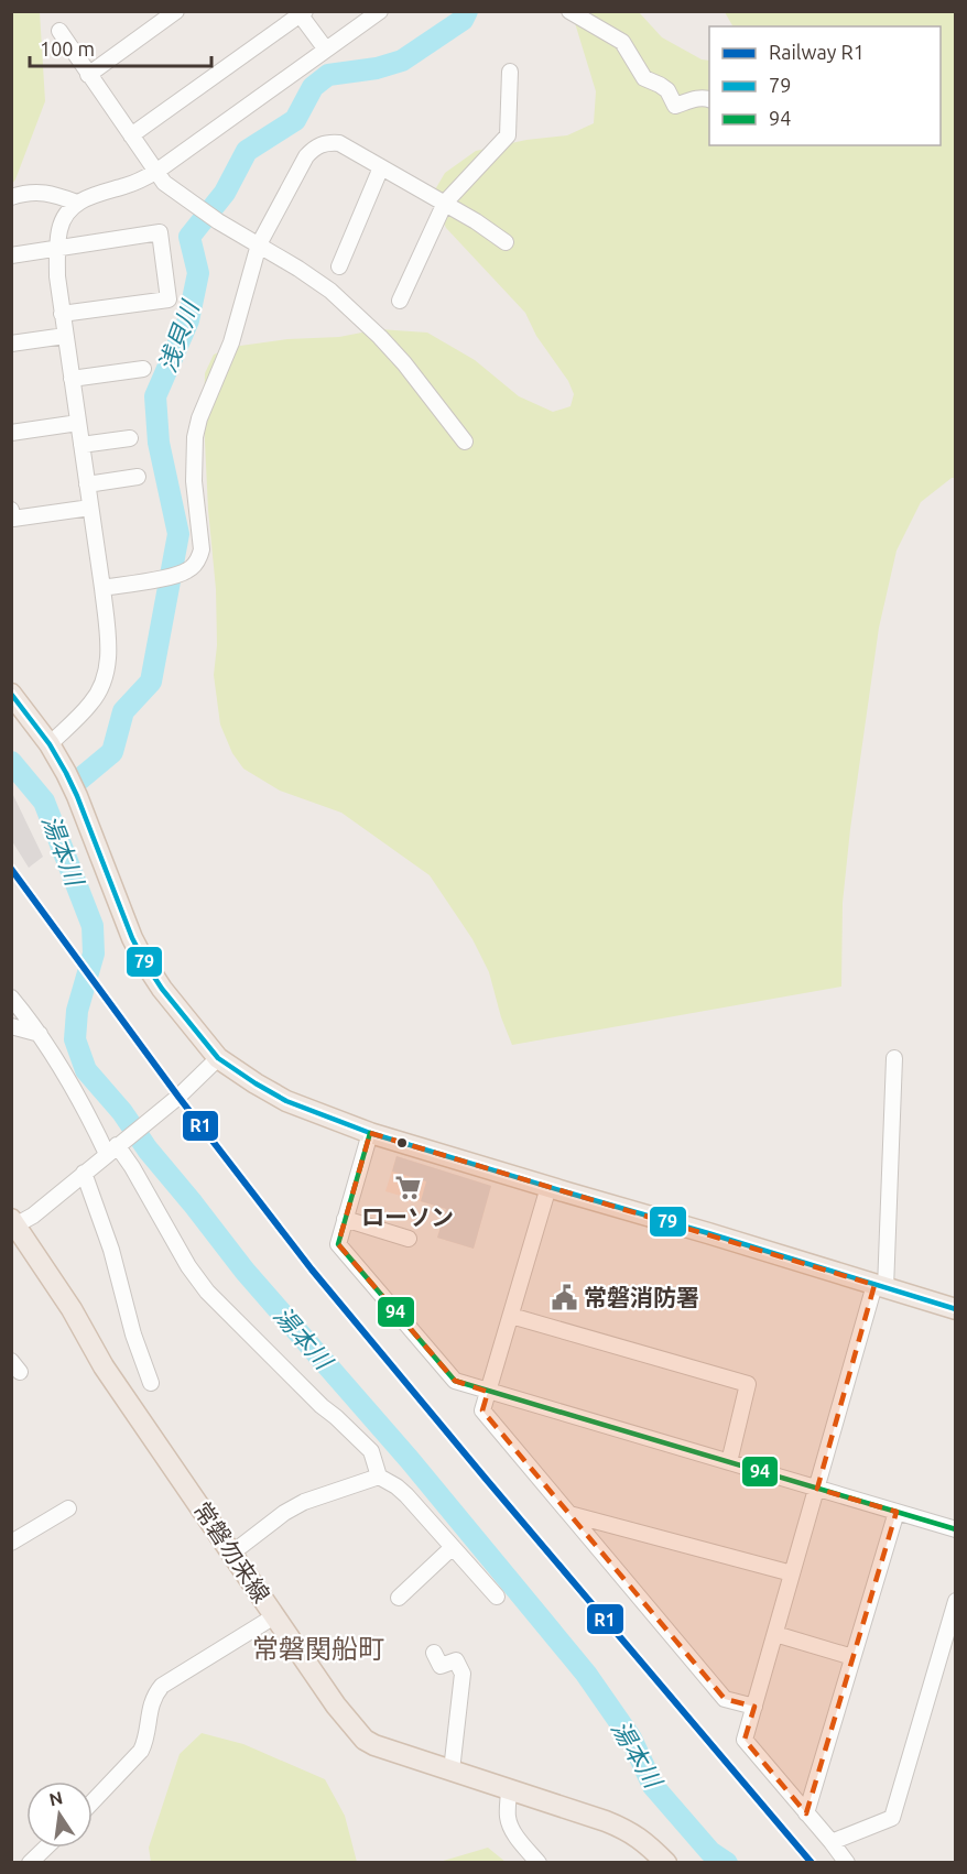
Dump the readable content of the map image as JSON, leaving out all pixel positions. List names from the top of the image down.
{
  "streets": {
    "main road": ["常磐勿来線"]
  },
  "districts": ["常磐関船町"],
  "water": ["浅貝川", "湯本川"],
  "places": {
    "supermarket": ["ローソン"],
    "public building": ["常磐消防署"]
  },
  "lines": ["transit line 79", "rail line R1", "transit line 94"],
  "legend": ["Railway R1", "79", "94"],
  "scale_bar": "100 m",
  "north": "top"
}
